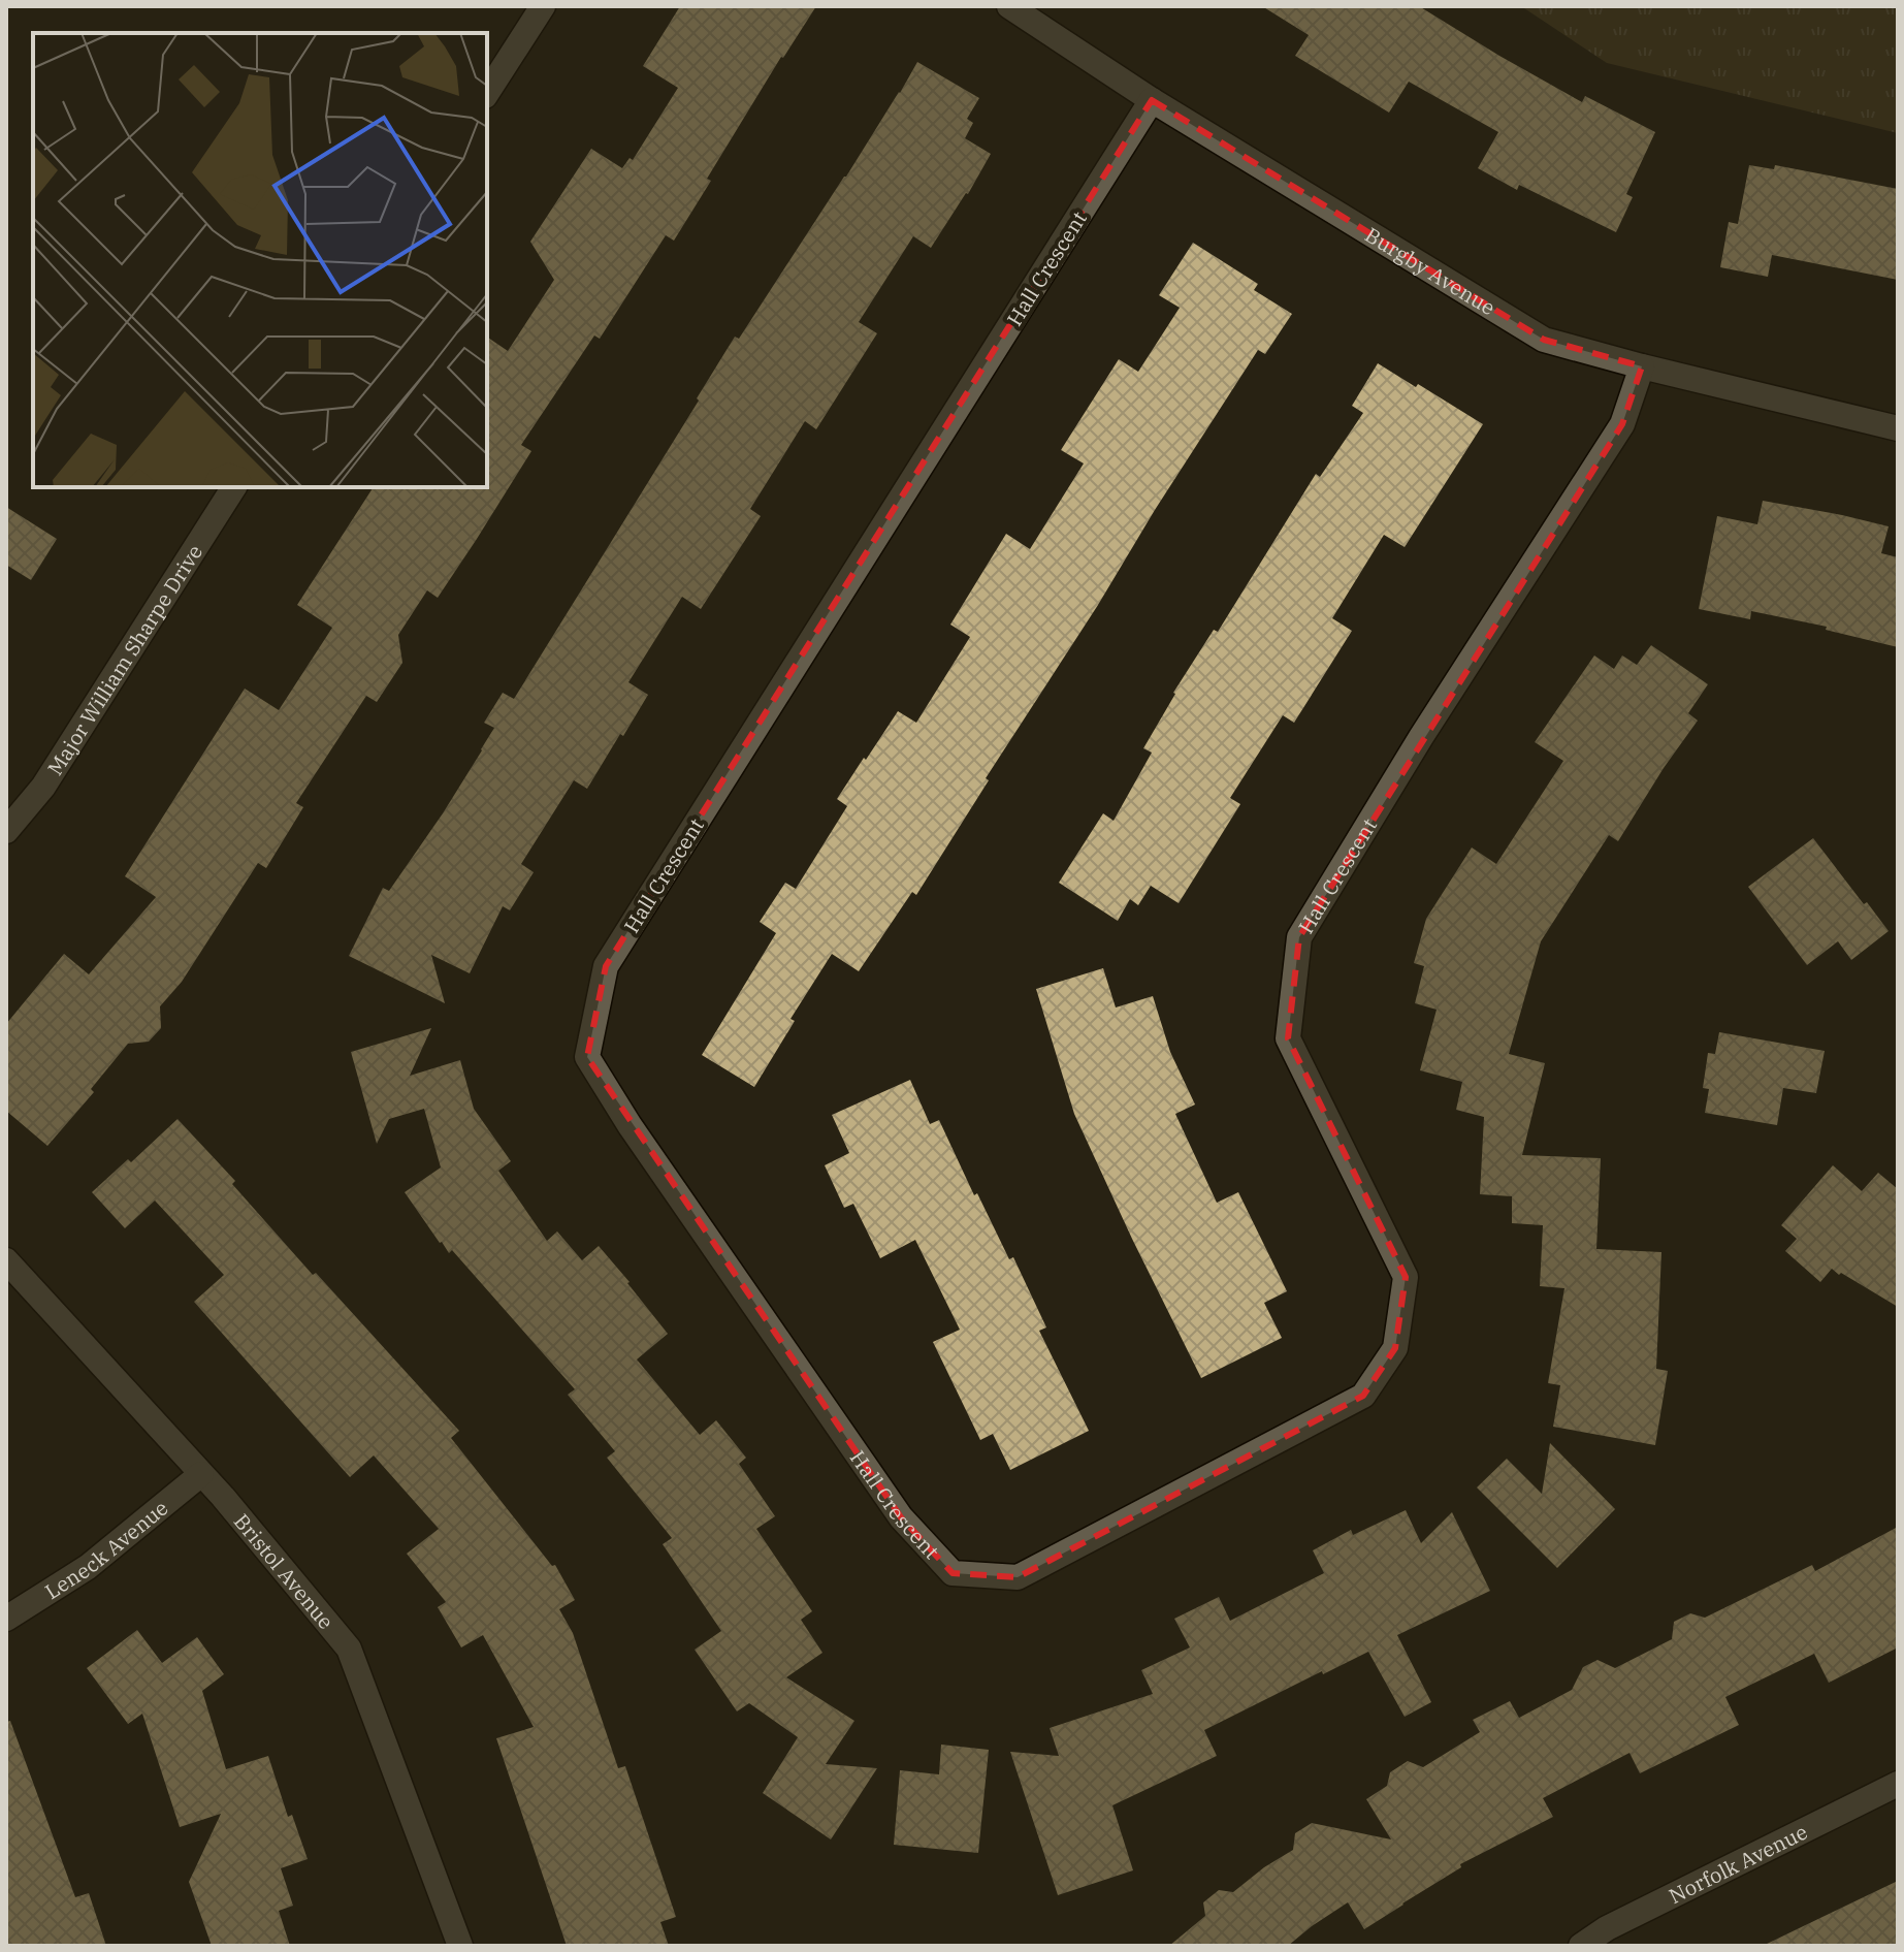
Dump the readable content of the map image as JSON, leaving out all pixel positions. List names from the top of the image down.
{
  "streets": {
    "street": [
      "Hall Crescent",
      "Burgby Avenue",
      "Major William Sharpe Drive",
      "Leneck Avenue",
      "Bristol Avenue",
      "Norfolk Avenue"
    ]
  },
  "crossings": [
    ["Hall Crescent", "Burgby Avenue"],
    ["Leneck Avenue", "Bristol Avenue"]
  ]
}
